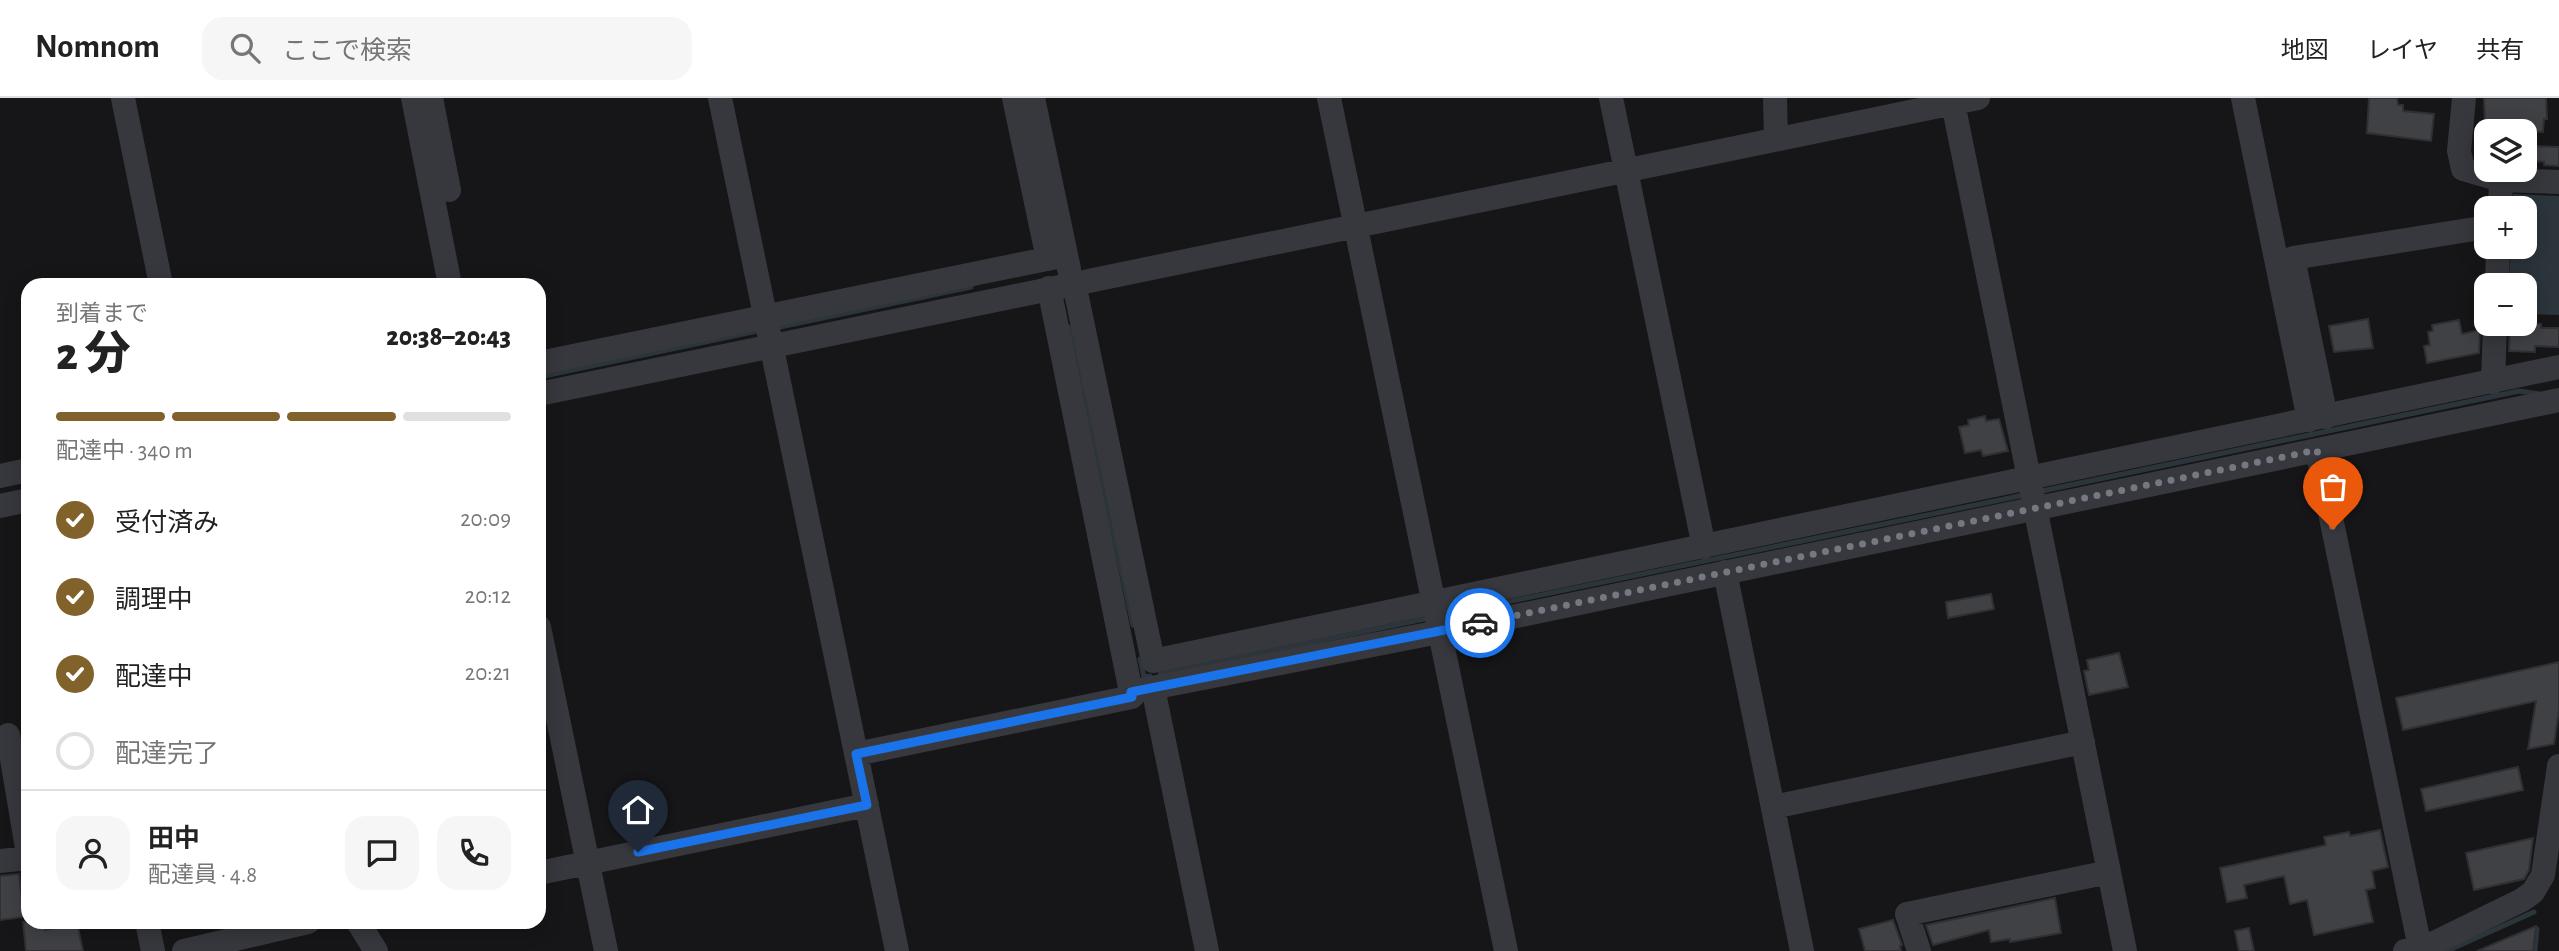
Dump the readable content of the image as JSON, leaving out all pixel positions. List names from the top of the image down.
{
  "page": {
    "header": "Nomnom",
    "search": "ここで検索",
    "nav": ["地図", "レイヤ", "共有"],
    "map_buttons": ["+", "−"],
    "heading": ["2 分", "到着まで", "20:38–20:43"],
    "panel": ["田中", "配達員 · 4.8"],
    "bar": "配達中 · 340 m",
    "list": [
      ["受付済み", "20:09"],
      ["調理中", "20:12"],
      ["配達中", "20:21"],
      "配達完了"
    ]
  }
}
